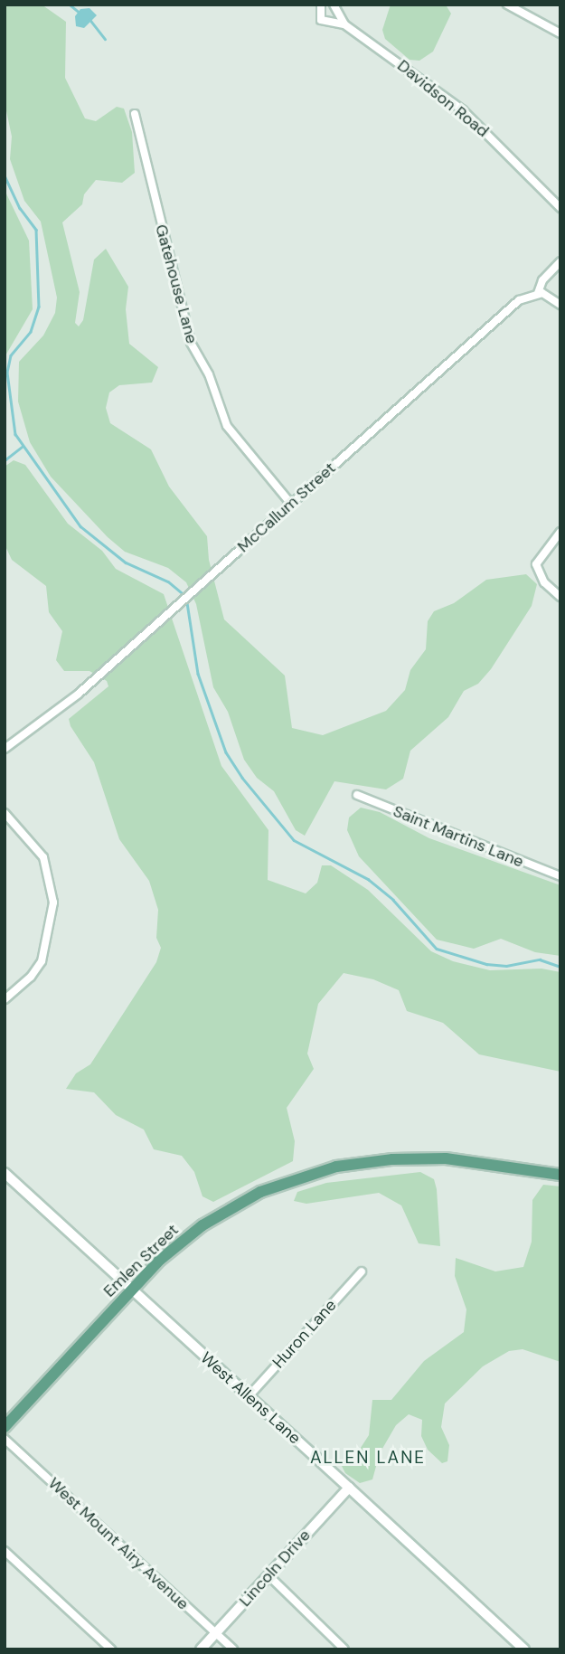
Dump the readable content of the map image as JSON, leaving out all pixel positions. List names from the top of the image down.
{
  "streets": {
    "main road": ["Emlen Street", "West Allens Lane", "Lincoln Drive"],
    "street": [
      "Davidson Road",
      "Gatehouse Lane",
      "McCallum Street",
      "Saint Martins Lane",
      "Huron Lane",
      "West Mount Airy Avenue"
    ]
  },
  "crossings": [
    ["Gatehouse Lane", "McCallum Street"],
    ["Emlen Street", "West Allens Lane"],
    ["Huron Lane", "West Allens Lane"],
    ["West Allens Lane", "Lincoln Drive"],
    ["West Mount Airy Avenue", "Lincoln Drive"]
  ],
  "districts": ["ALLEN LANE"]
}
